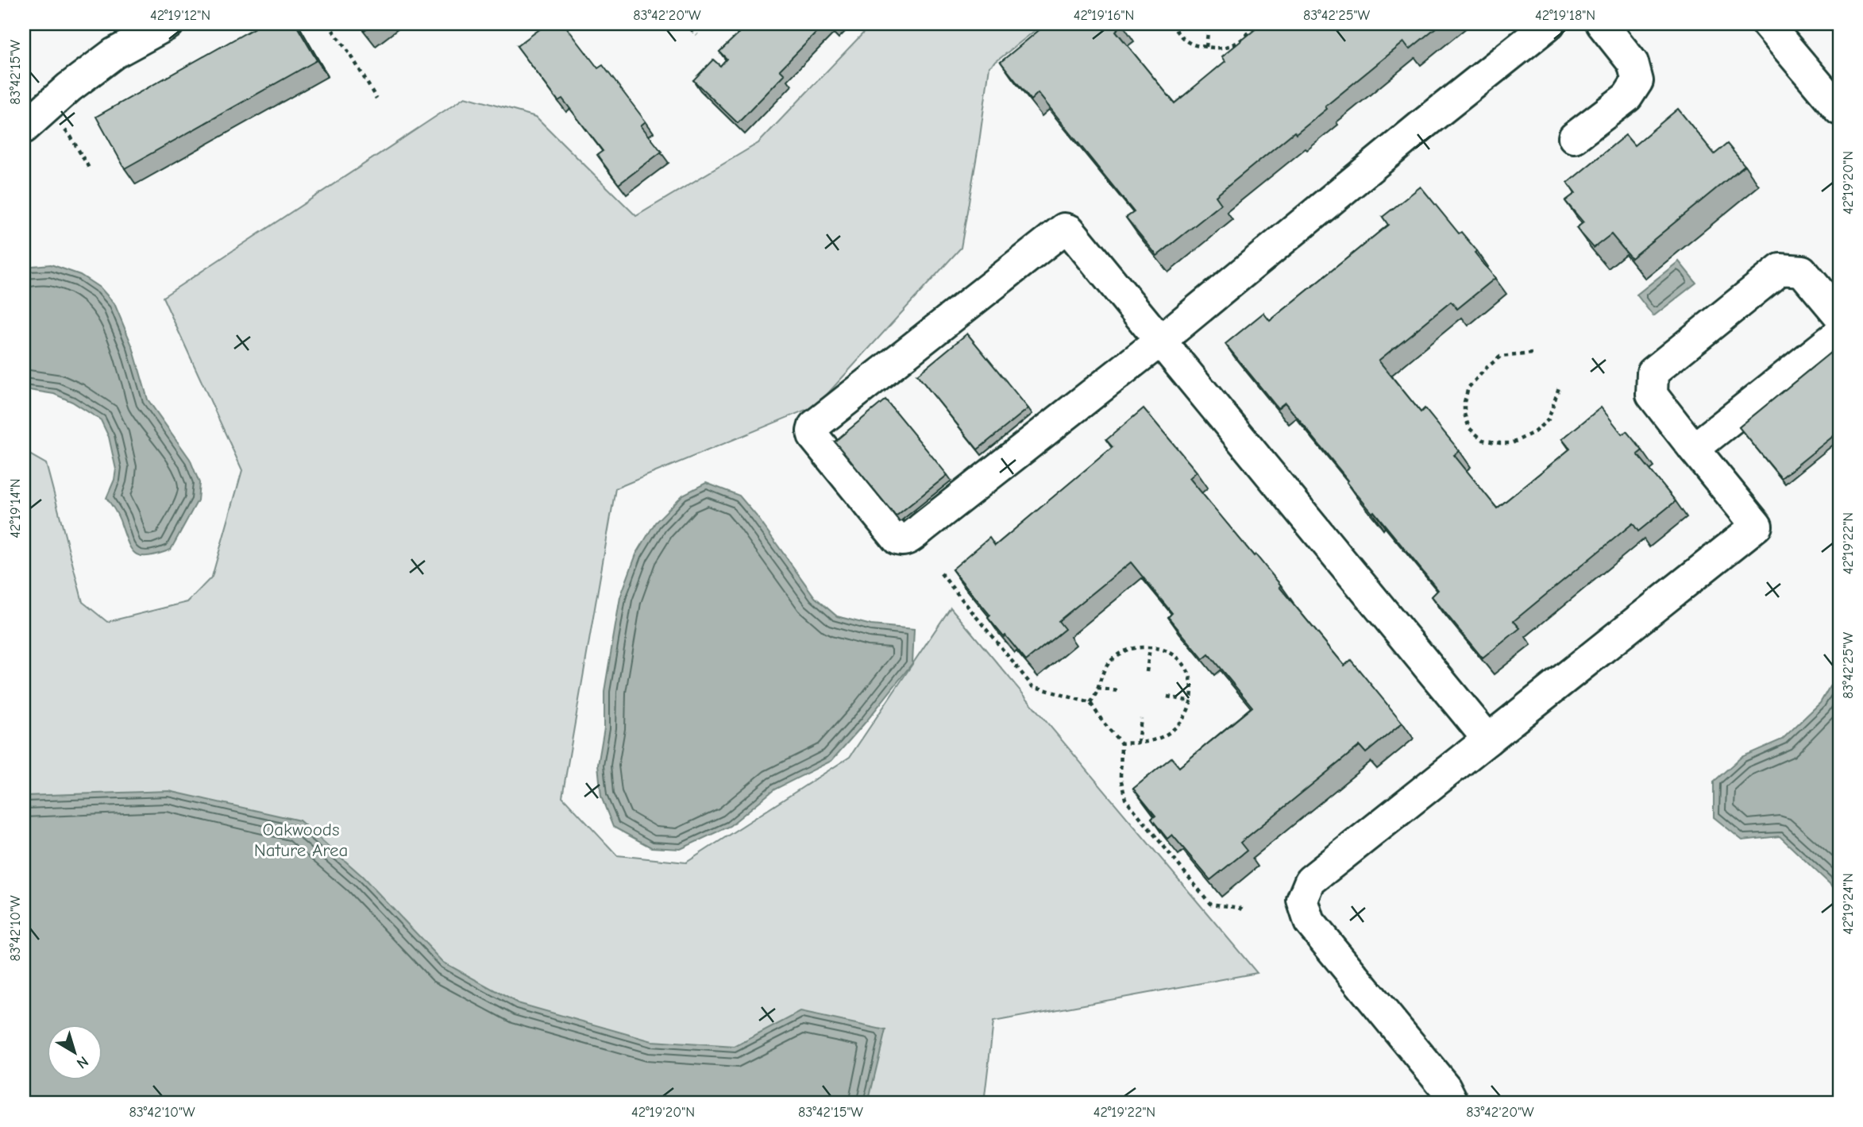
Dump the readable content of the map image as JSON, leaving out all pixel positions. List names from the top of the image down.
{
  "parks": ["Oakwoods Nature Area"],
  "north": "bottom right",
  "coordinates": [
    "42°19'12\"N",
    "83°42'20\"W",
    "42°19'16\"N",
    "83°42'25\"W",
    "42°19'18\"N",
    "83°42'15\"W",
    "42°19'20\"N",
    "42°19'14\"N",
    "42°19'22\"N",
    "42°19'24\"N",
    "83°42'10\"W"
  ]
}
